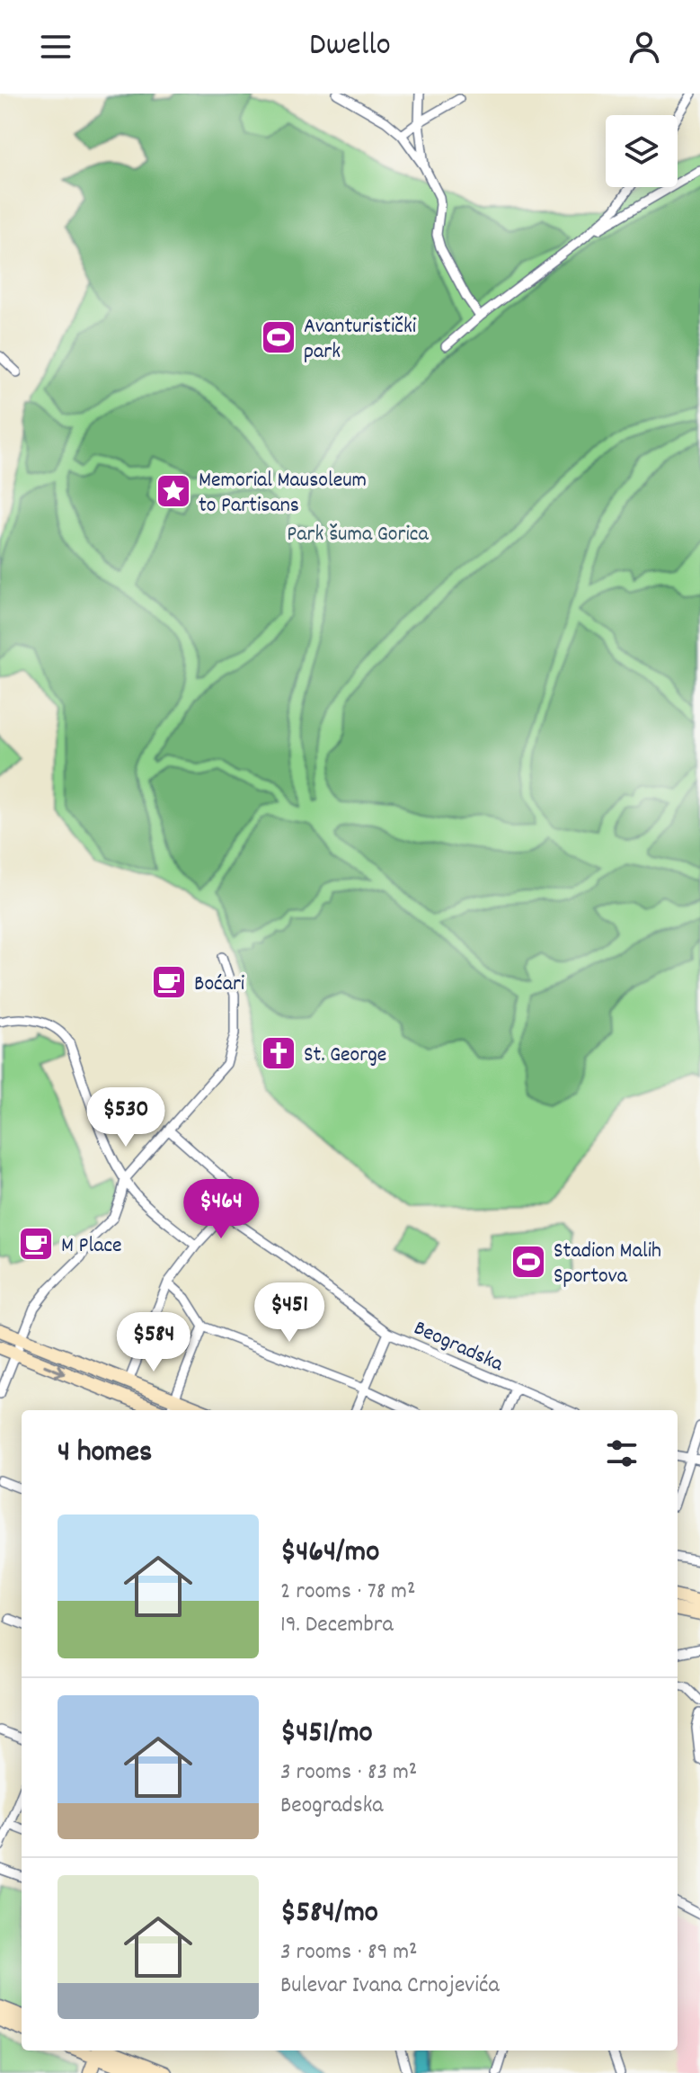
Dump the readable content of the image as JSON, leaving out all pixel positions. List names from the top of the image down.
{
  "streets": {
    "street": ["Beogradska"]
  },
  "parks": ["Park šuma Gorica"],
  "places": {
    "sports": ["Avanturistički park", "Stadion Malih Sportova"],
    "place": ["Memorial Mausoleum to Partisans"],
    "cafe": ["Boćari", "M Place"],
    "church": ["St. George"]
  },
  "page": {
    "header": "Dwello",
    "price": [
      "$530",
      "$464",
      "$451",
      "$584"
    ],
    "heading": "4 homes",
    "list": [
      {
        "name": "$464/mo",
        "note": "2 rooms · 78 m² · 19. Decembra"
      },
      {
        "name": "$451/mo",
        "note": "3 rooms · 83 m² · Beogradska"
      },
      {
        "name": "$584/mo",
        "note": "3 rooms · 89 m² · Bulevar Ivana Crnojevića"
      }
    ]
  }
}
